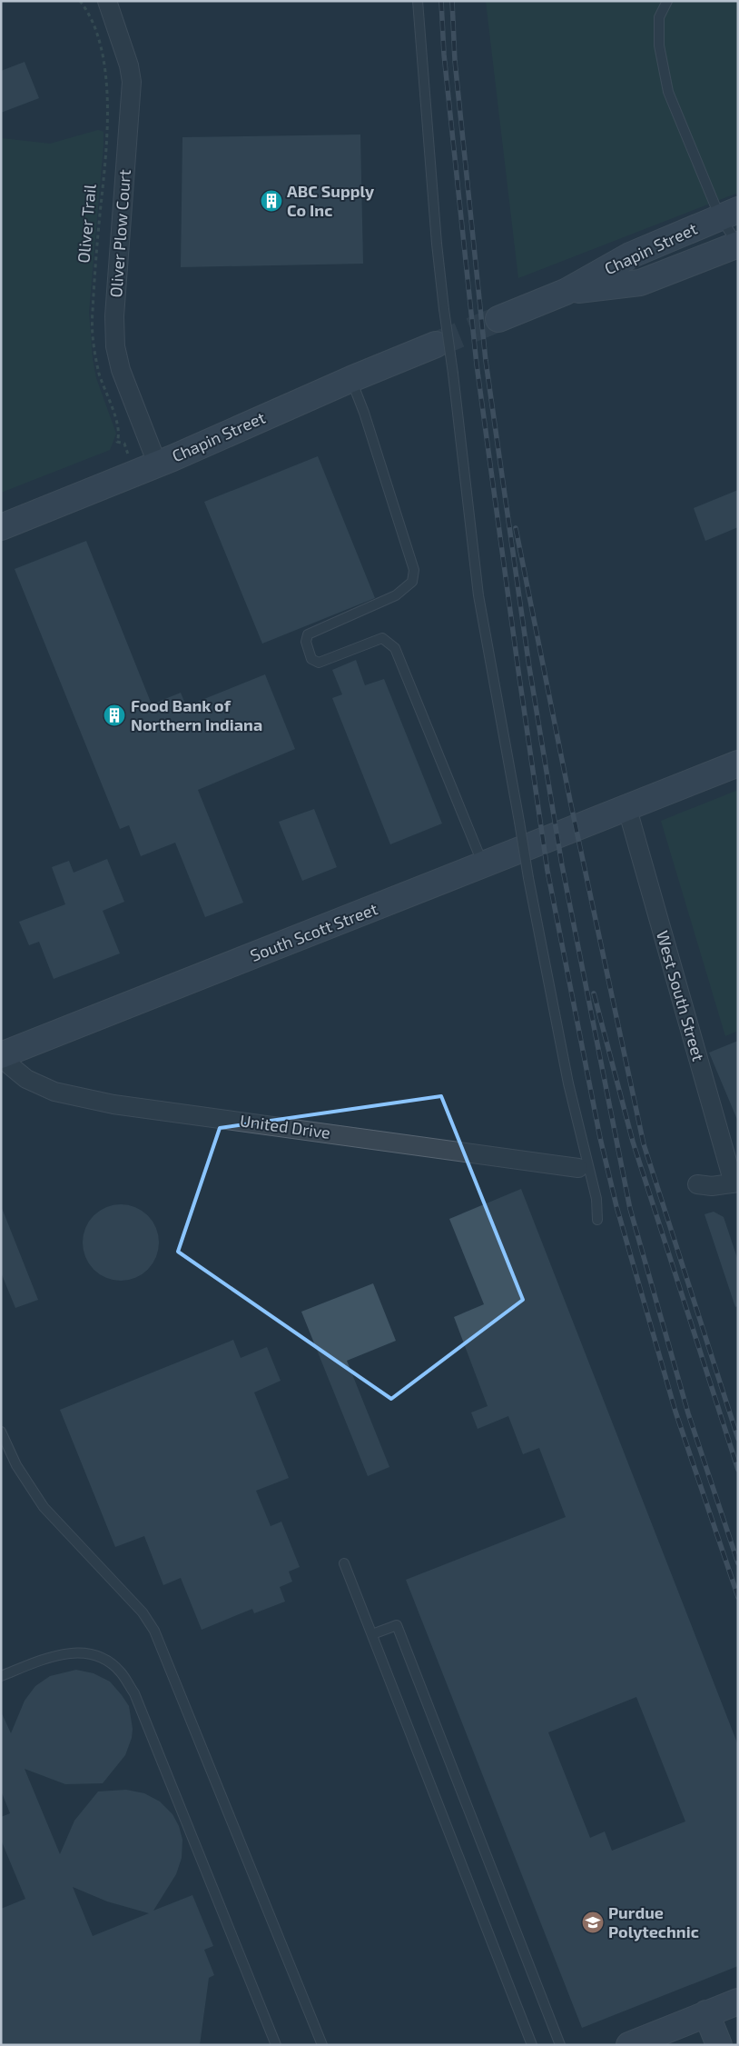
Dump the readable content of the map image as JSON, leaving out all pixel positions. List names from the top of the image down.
{
  "streets": {
    "street": [
      "Oliver Plow Court",
      "Chapin Street",
      "South Scott Street",
      "West South Street",
      "United Drive"
    ],
    "path": ["Oliver Trail"]
  },
  "crossings": [
    ["Oliver Plow Court", "Chapin Street"],
    ["South Scott Street", "West South Street"],
    ["South Scott Street", "United Drive"]
  ],
  "places": {
    "building": ["ABC Supply Co Inc", "Food Bank of Northern Indiana"],
    "school or university": ["Purdue Polytechnic"]
  }
}
